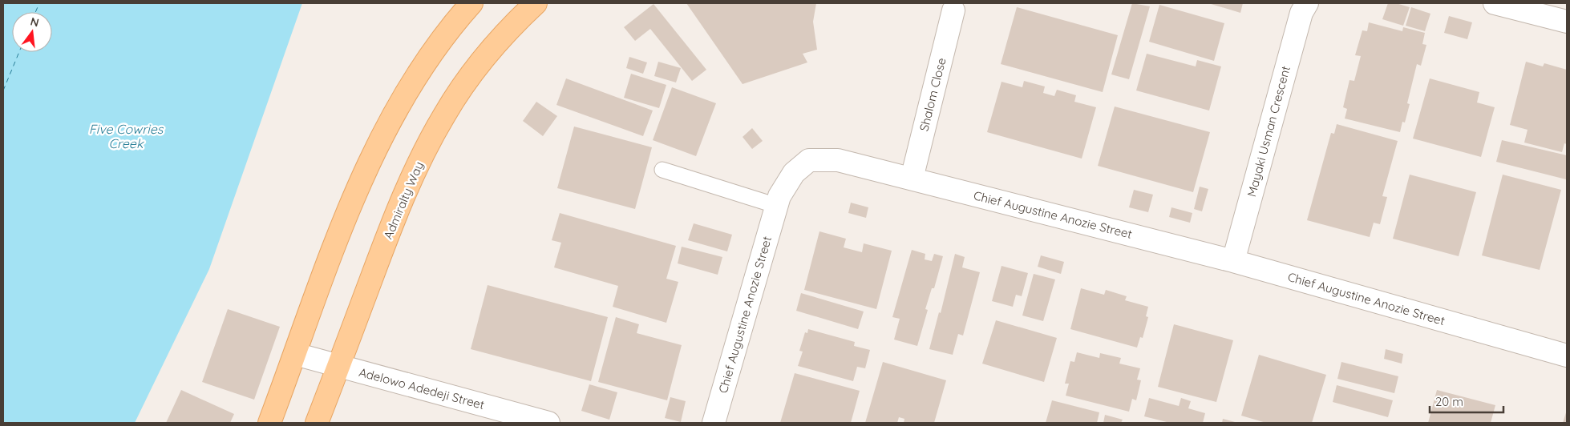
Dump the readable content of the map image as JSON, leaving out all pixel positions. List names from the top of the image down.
{
  "streets": {
    "main road": ["Admiralty Way"],
    "street": [
      "Shalom Close",
      "Mayaki Usman Crescent",
      "Chief Augustine Anozie Street",
      "Adelowo Adedeji Street"
    ]
  },
  "crossings": [
    ["Shalom Close", "Chief Augustine Anozie Street"],
    ["Mayaki Usman Crescent", "Chief Augustine Anozie Street"],
    ["Admiralty Way", "Adelowo Adedeji Street"]
  ],
  "water": ["Five Cowries Creek"],
  "scale_bar": "20 m",
  "north": "top"
}
